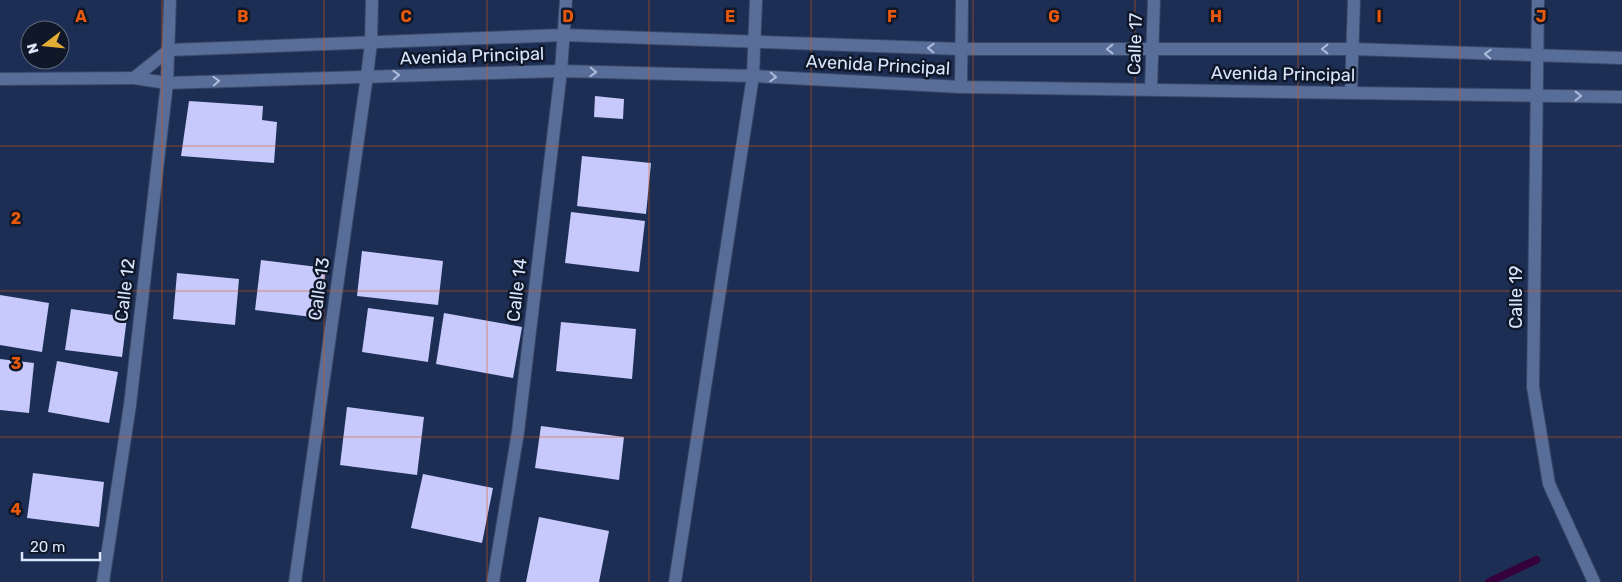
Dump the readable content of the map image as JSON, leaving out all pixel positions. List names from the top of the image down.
{
  "streets": {
    "street": [
      "Calle 17",
      "Avenida Principal",
      "Calle 13",
      "Calle 12",
      "Calle 14",
      "Calle 19"
    ]
  },
  "crossings": [
    ["Calle 17", "Avenida Principal"],
    ["Avenida Principal", "Calle 13"],
    ["Avenida Principal", "Calle 12"],
    ["Avenida Principal", "Calle 14"],
    ["Avenida Principal", "Calle 19"]
  ],
  "scale_bar": "20 m",
  "north": "left",
  "grid": {
    "columns": [
      "A",
      "B",
      "C",
      "D",
      "E",
      "F",
      "G",
      "H",
      "I",
      "J"
    ],
    "rows": ["2", "3", "4"]
  }
}
